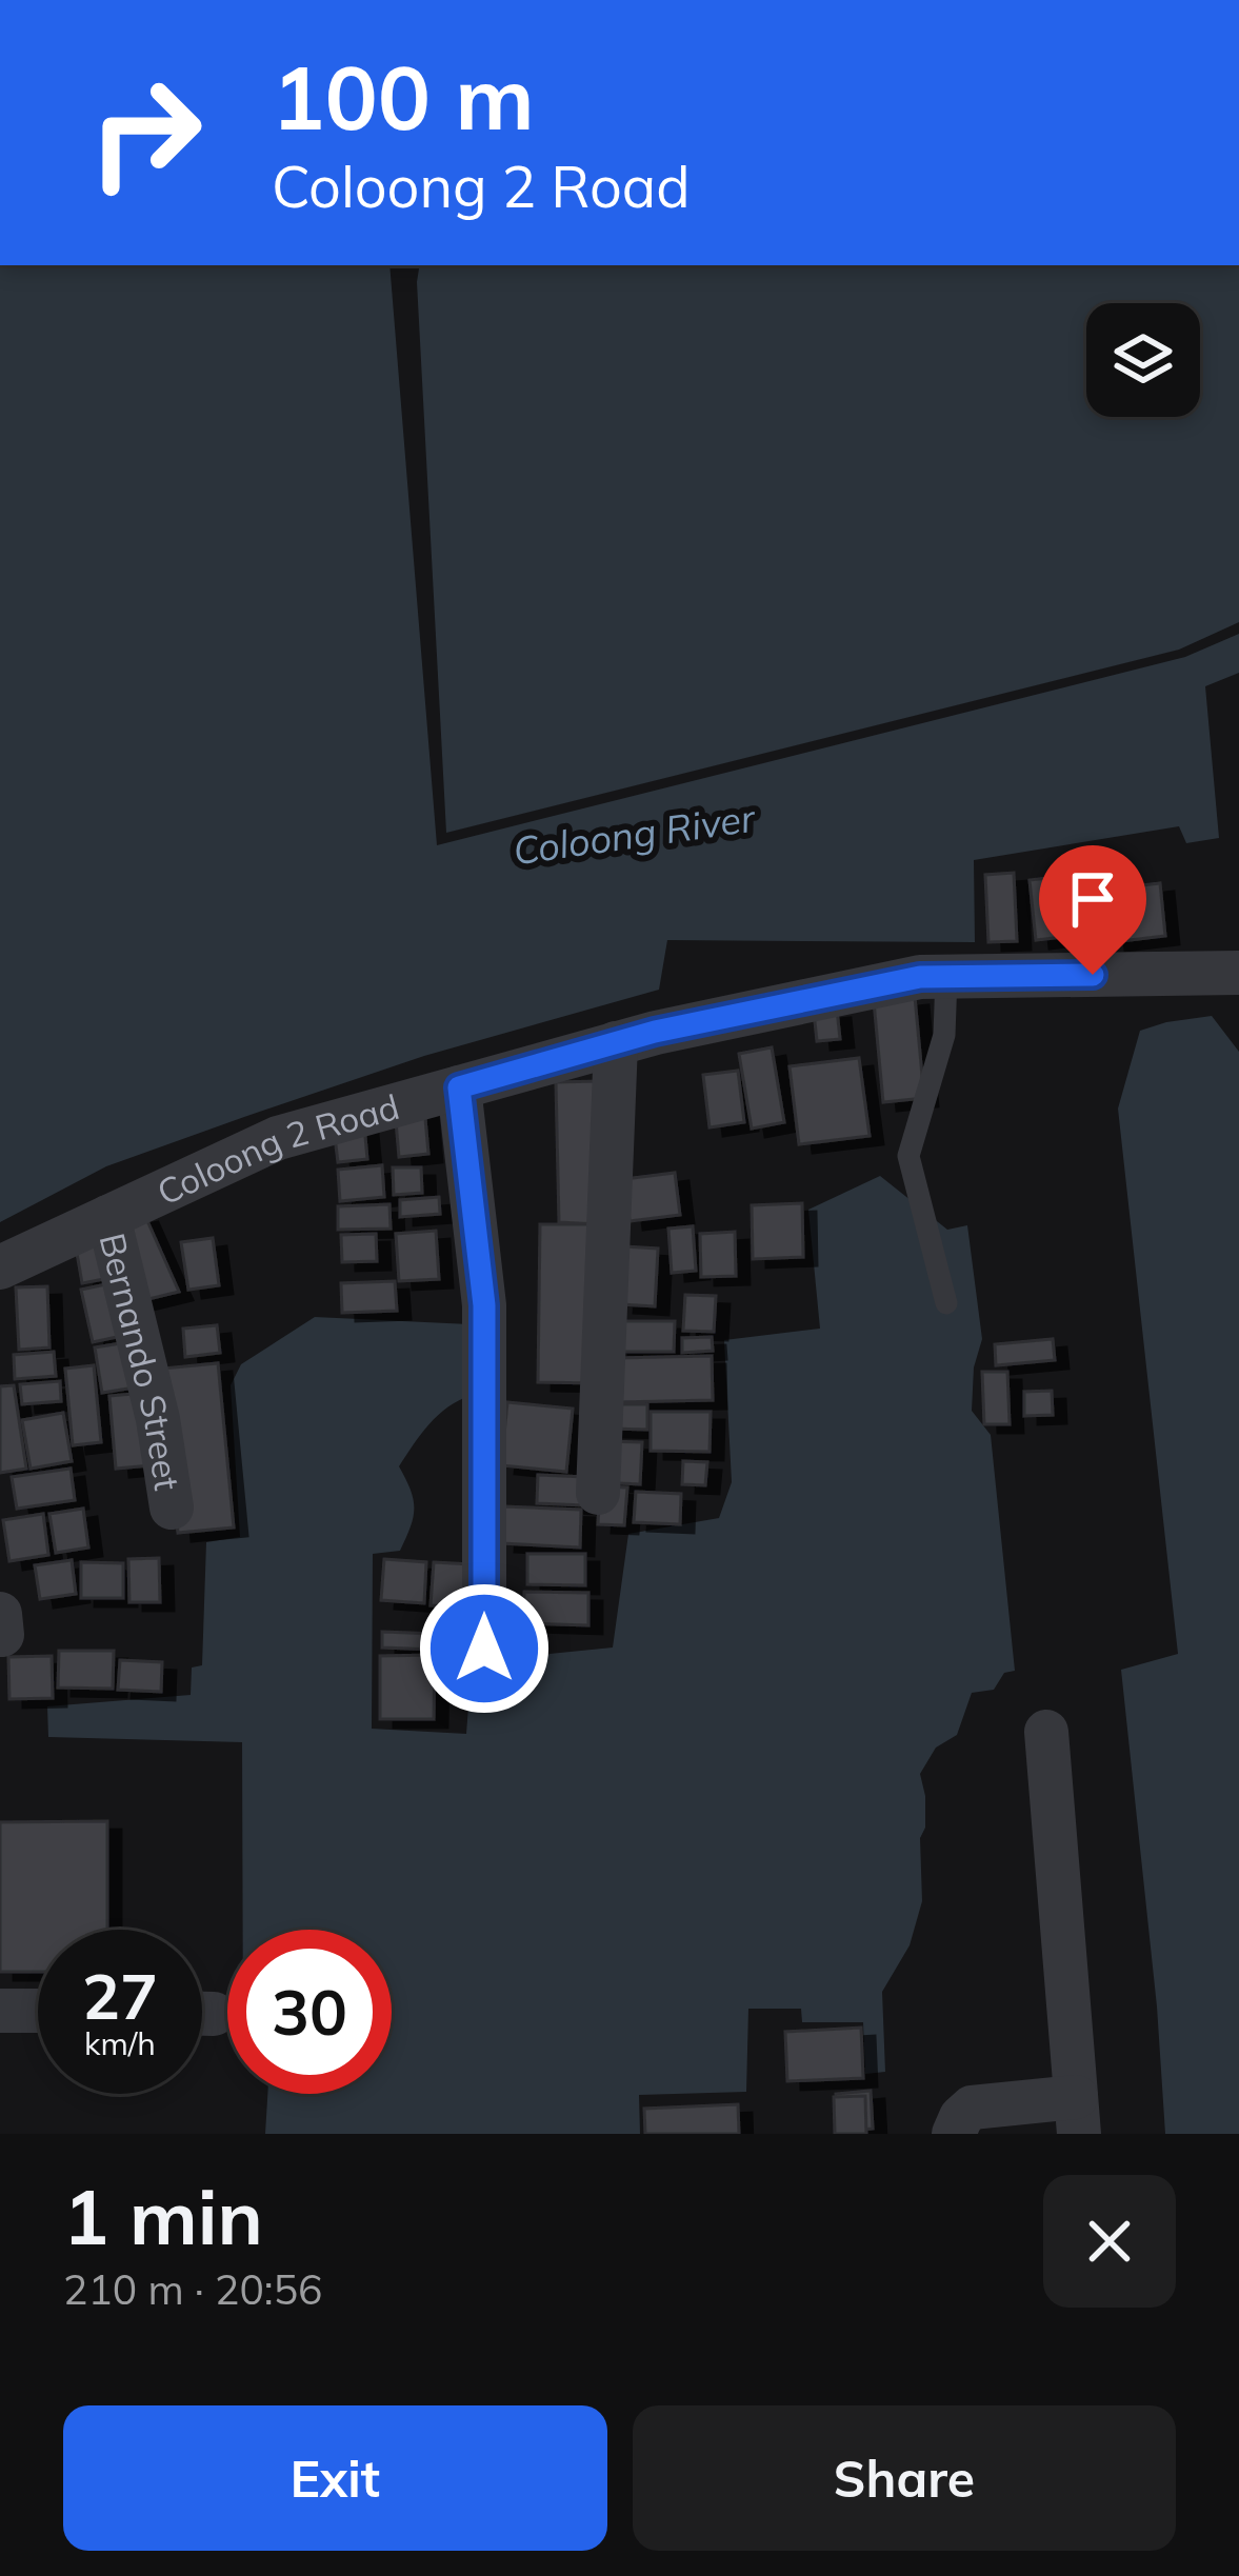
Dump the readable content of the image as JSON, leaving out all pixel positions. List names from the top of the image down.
{
  "streets": {
    "street": ["Coloong 2 Road", "Bernando Street"]
  },
  "crossings": [
    ["Coloong 2 Road", "Bernando Street"]
  ],
  "water": ["Coloong River"],
  "page": {
    "turn": ["100 m", "Coloong 2 Road"],
    "speed": "27 km/h",
    "limit": "30",
    "heading": ["1 min", "210 m · 20:56"],
    "buttons": ["Exit", "Share"]
  }
}
